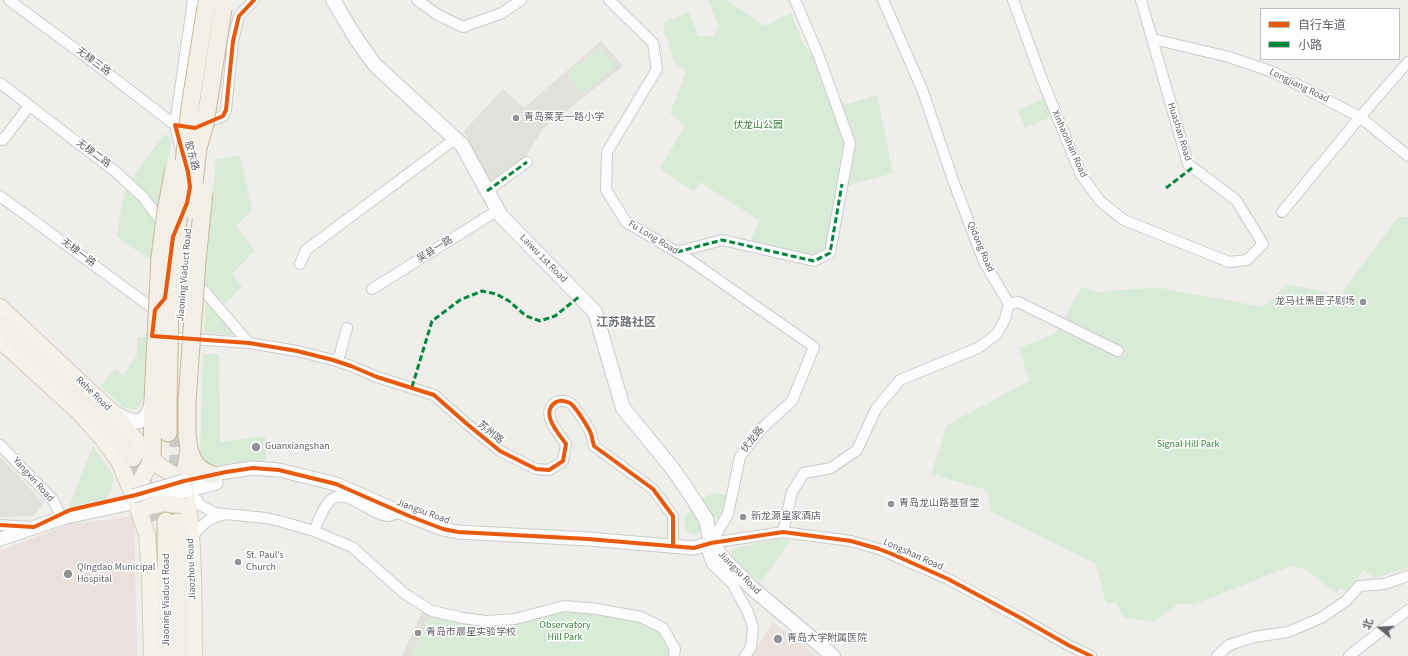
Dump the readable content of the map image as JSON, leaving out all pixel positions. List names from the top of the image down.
{
  "streets": {
    "highway": ["Jiaoning Viaduct Road"],
    "main road": [
      "Laiwu 1st Road",
      "Rehe Road",
      "Jiangsu Road",
      "Jiaozhou Road"
    ],
    "street": [
      "无棣三路",
      "Longjiang Road",
      "Xinhaoshan Road",
      "无棣二路",
      "胶东路",
      "Fu Long Road",
      "Qidong Road",
      "吴县一路",
      "无棣一路",
      "苏州路",
      "伏龙路",
      "Yangxin Road",
      "Longshan Road"
    ]
  },
  "crossings": [
    ["无棣三路", "胶东路"],
    ["Longjiang Road", "Xinhaoshan Road"],
    ["无棣二路", "胶东路"],
    ["胶东路", "无棣一路"],
    ["胶东路", "苏州路"],
    ["Fu Long Road", "伏龙路"],
    ["吴县一路", "Laiwu 1st Road"],
    ["Laiwu 1st Road", "伏龙路"],
    ["Laiwu 1st Road", "Jiangsu Road"],
    ["Laiwu 1st Road", "Longshan Road"],
    ["Jiaoning Viaduct Road", "Rehe Road"],
    ["Jiaoning Viaduct Road", "Jiangsu Road"],
    ["Jiaoning Viaduct Road", "Jiaozhou Road"],
    ["Rehe Road", "Jiangsu Road"],
    ["Rehe Road", "Jiaozhou Road"],
    ["苏州路", "Jiangsu Road"],
    ["伏龙路", "Jiangsu Road"],
    ["伏龙路", "Longshan Road"],
    ["Jiangsu Road", "Longshan Road"],
    ["Jiangsu Road", "Jiaozhou Road"]
  ],
  "districts": ["江苏路社区"],
  "parks": ["伏龙山公园", "Signal Hill Park", "Observatory Hill Park"],
  "places": [
    "青岛莱芜一路小学",
    "龙马社黑匣子剧场",
    "Guanxiangshan",
    "青岛龙山路基督堂",
    "新龙源皇家酒店",
    "St. Paul's Church",
    "QIngdao Municipal Hospital",
    "青岛市晨星实验学校",
    "青岛大学附属医院"
  ],
  "legend": ["自行车道", "小路"],
  "north": "left"
}
